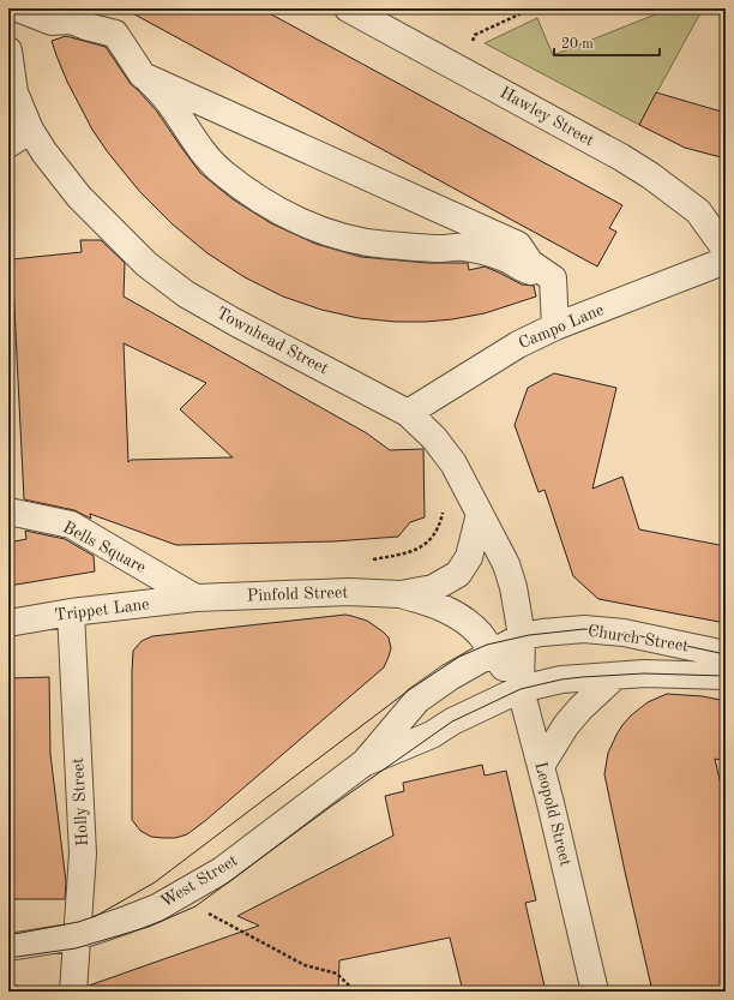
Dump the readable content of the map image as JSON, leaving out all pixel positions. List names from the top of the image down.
{
  "streets": {
    "street": [
      "Hawley Street",
      "Campo Lane",
      "Townhead Street",
      "Bells Square",
      "Pinfold Street",
      "Trippet Lane",
      "Church Street",
      "Holly Street",
      "Leopold Street",
      "West Street"
    ]
  },
  "crossings": [
    ["Campo Lane", "Townhead Street"],
    ["Townhead Street", "Pinfold Street"],
    ["Townhead Street", "Church Street"],
    ["Townhead Street", "Leopold Street"],
    ["Townhead Street", "West Street"],
    ["Bells Square", "Pinfold Street"],
    ["Bells Square", "Trippet Lane"],
    ["Pinfold Street", "Trippet Lane"],
    ["Pinfold Street", "Church Street"],
    ["Pinfold Street", "Leopold Street"],
    ["Pinfold Street", "West Street"],
    ["Trippet Lane", "Holly Street"],
    ["Church Street", "Leopold Street"],
    ["Church Street", "West Street"],
    ["Holly Street", "West Street"],
    ["Leopold Street", "West Street"]
  ],
  "scale_bar": "20 m"
}
